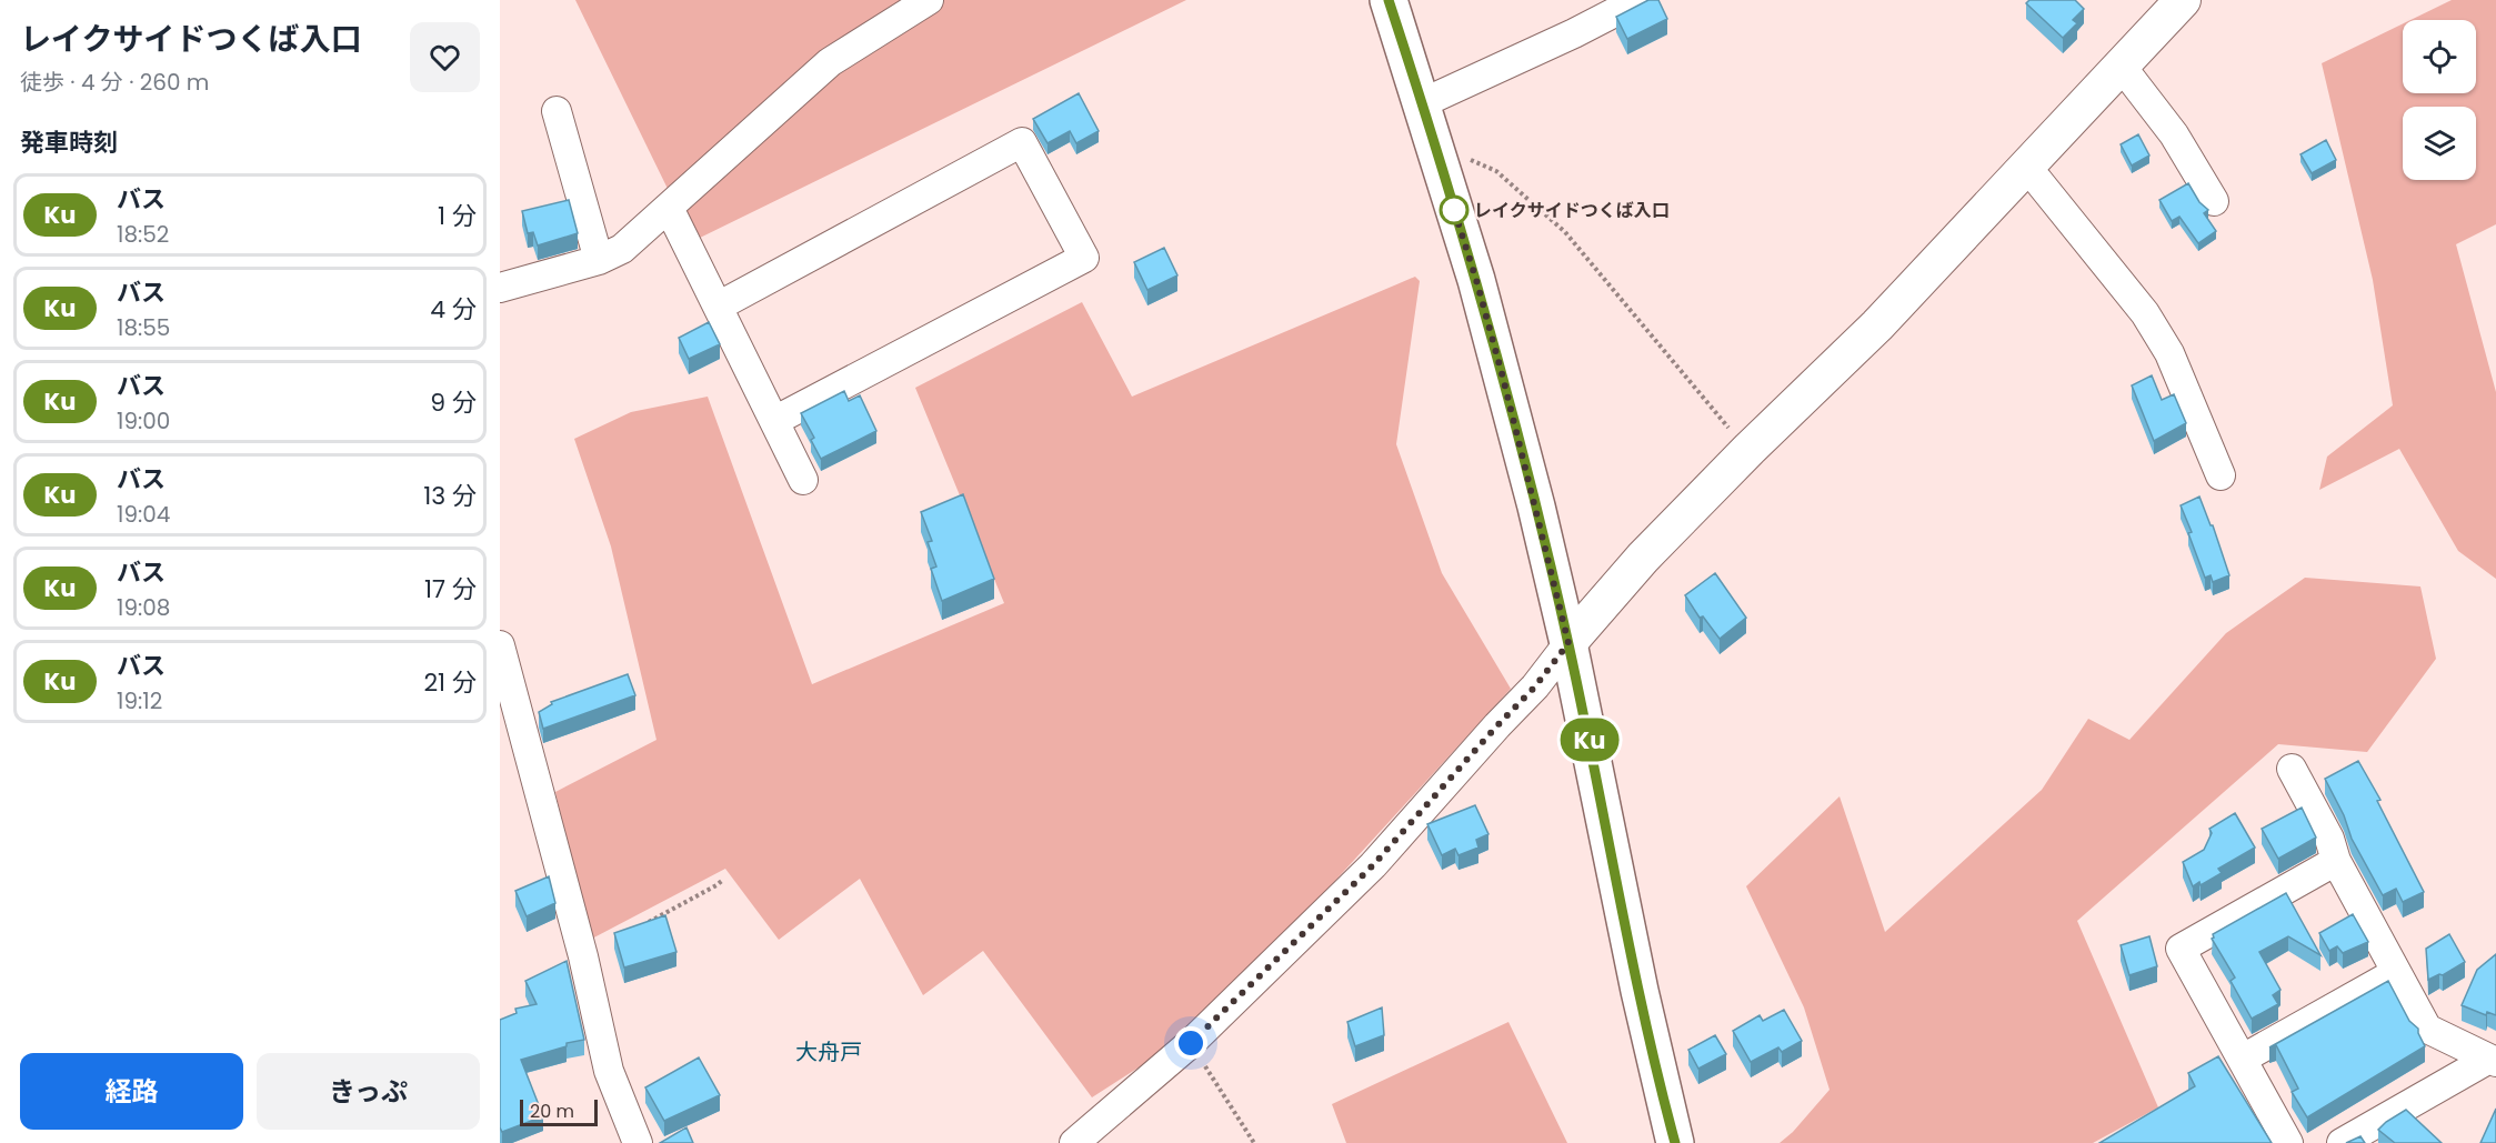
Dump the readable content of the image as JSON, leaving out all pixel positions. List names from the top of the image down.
{
  "districts": ["大舟戸"],
  "places": ["レイクサイドつくば入口"],
  "lines": ["bus line Ku"],
  "scale_bar": "20 m",
  "page": {
    "heading": [
      ["レイクサイドつくば入口", "徒歩 · 4 分 · 260 m"],
      "発車時刻"
    ],
    "on_map": "Ku",
    "list": [
      {
        "mark": "Ku",
        "name": "バス",
        "note": "18:52",
        "value": "1 分"
      },
      {
        "mark": "Ku",
        "name": "バス",
        "note": "18:55",
        "value": "4 分"
      },
      {
        "mark": "Ku",
        "name": "バス",
        "note": "19:00",
        "value": "9 分"
      },
      {
        "mark": "Ku",
        "name": "バス",
        "note": "19:04",
        "value": "13 分"
      },
      {
        "mark": "Ku",
        "name": "バス",
        "note": "19:08",
        "value": "17 分"
      },
      {
        "mark": "Ku",
        "name": "バス",
        "note": "19:12",
        "value": "21 分"
      }
    ],
    "buttons": ["経路", "きっぷ"],
    "scale": "20 m"
  }
}
